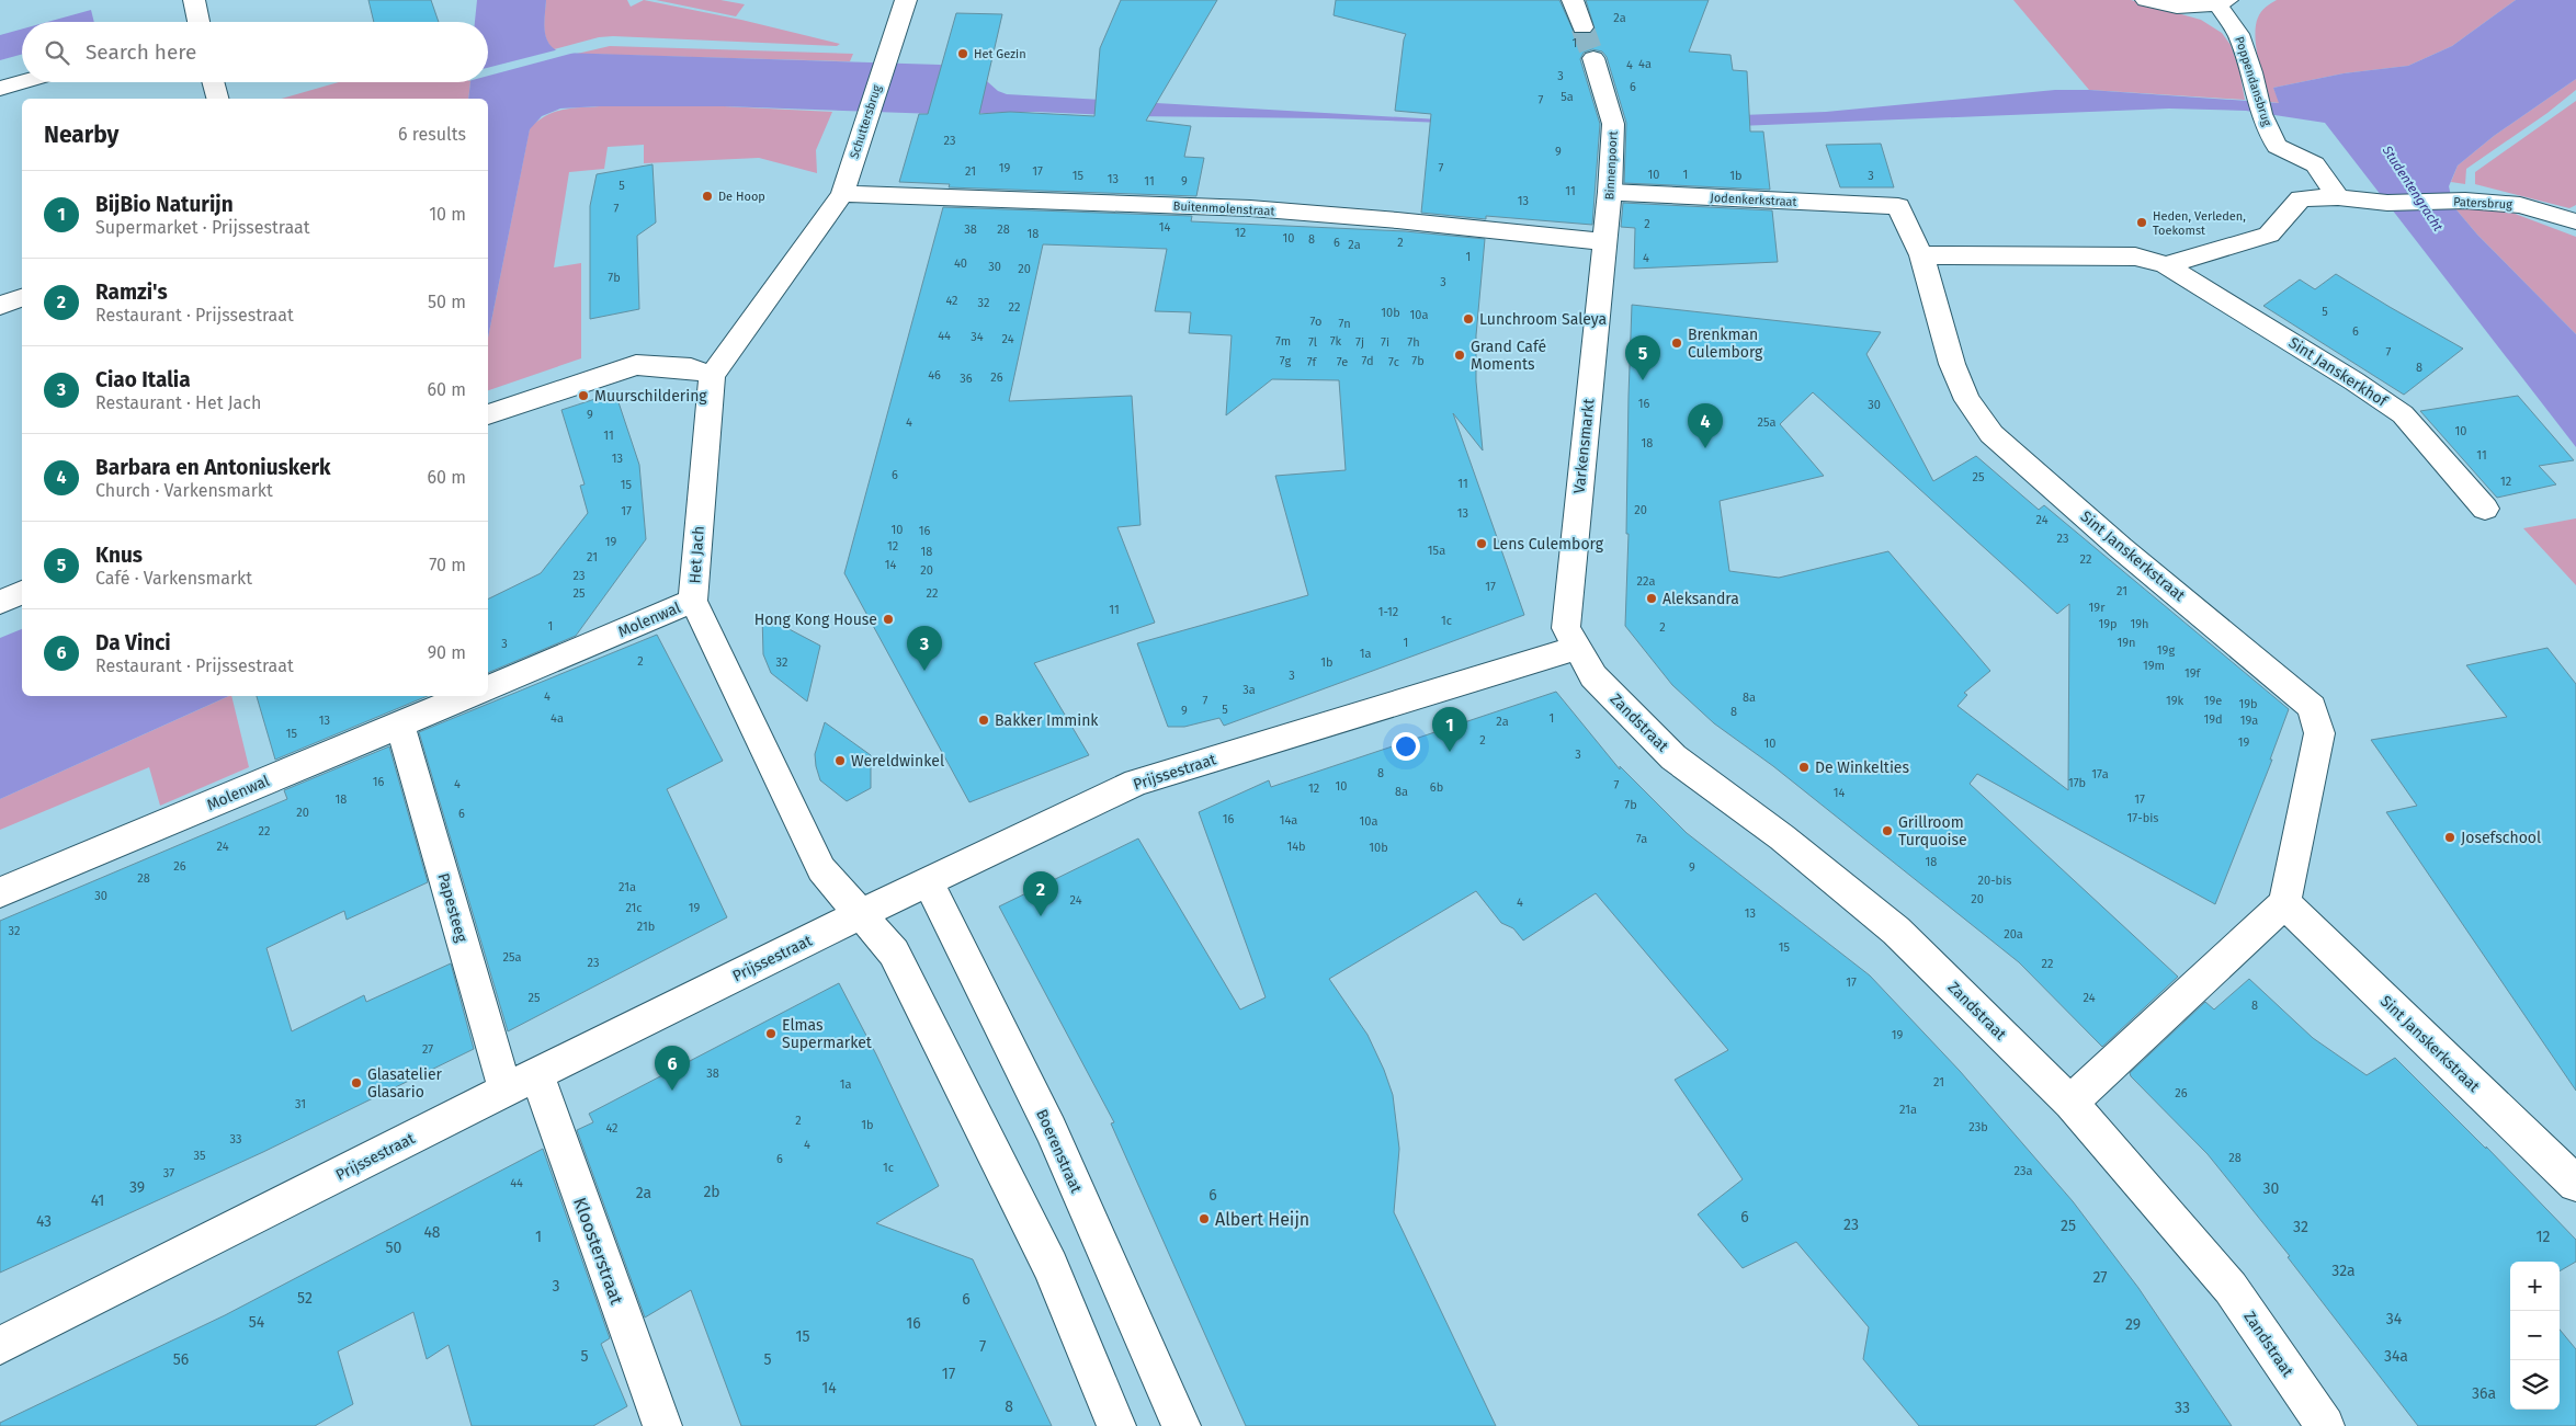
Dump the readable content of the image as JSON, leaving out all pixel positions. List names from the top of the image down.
{
  "streets": {
    "street": [
      "Poppendansbrug",
      "Schuttersbrug",
      "Binnenpoort",
      "Jodenkerkstraat",
      "Patersbrug",
      "Buitenmolenstraat",
      "Sint Janskerkhof",
      "Varkensmarkt",
      "Het Jach",
      "Sint Janskerkstraat",
      "Molenwal",
      "Zandstraat",
      "Prijssestraat",
      "Papesteeg",
      "Boerenstraat",
      "Kloosterstraat"
    ]
  },
  "crossings": [
    ["Poppendansbrug", "Patersbrug"],
    ["Schuttersbrug", "Buitenmolenstraat"],
    ["Schuttersbrug", "Het Jach"],
    ["Binnenpoort", "Jodenkerkstraat"],
    ["Binnenpoort", "Buitenmolenstraat"],
    ["Binnenpoort", "Varkensmarkt"],
    ["Jodenkerkstraat", "Sint Janskerkstraat"],
    ["Buitenmolenstraat", "Varkensmarkt"],
    ["Buitenmolenstraat", "Het Jach"],
    ["Sint Janskerkhof", "Sint Janskerkstraat"],
    ["Varkensmarkt", "Zandstraat"],
    ["Varkensmarkt", "Prijssestraat"],
    ["Het Jach", "Molenwal"],
    ["Het Jach", "Prijssestraat"],
    ["Molenwal", "Papesteeg"],
    ["Zandstraat", "Prijssestraat"],
    ["Prijssestraat", "Papesteeg"],
    ["Prijssestraat", "Boerenstraat"],
    ["Prijssestraat", "Kloosterstraat"],
    ["Papesteeg", "Kloosterstraat"]
  ],
  "water": ["Studentengracht"],
  "places": [
    "Het Gezin",
    "De Hoop",
    "Heden, Verleden, Toekomst",
    "Lunchroom Saleya",
    "Brenkman Culemborg",
    "Grand Café Moments",
    "Muurschildering",
    "Lens Culemborg",
    "Aleksandra",
    "Hong Kong House",
    "Bakker Immink",
    "Wereldwinkel",
    "De Winkelties",
    "Grillroom Turquoise",
    "Josefschool",
    "Elmas Supermarket",
    "Glasatelier Glasario",
    "Albert Heijn"
  ],
  "house_numbers": [
    "2a",
    "1",
    "4a",
    "4",
    "3",
    "6",
    "5a",
    "7",
    "23",
    "9",
    "19",
    "7",
    "21",
    "17",
    "10",
    "1",
    "15",
    "1b",
    "3",
    "13",
    "11",
    "9",
    "5",
    "11",
    "13",
    "7",
    "2",
    "14",
    "38",
    "28",
    "12",
    "18",
    "10",
    "8",
    "6",
    "2",
    "2a",
    "1",
    "4",
    "40",
    "30",
    "20",
    "7b",
    "3",
    "42",
    "32",
    "22",
    "5",
    "10b",
    "10a",
    "7o",
    "7n",
    "6",
    "44",
    "34",
    "24",
    "7m",
    "7k",
    "7l",
    "7j",
    "7i",
    "7h",
    "7",
    "7g",
    "7d",
    "7b",
    "7f",
    "7e",
    "7c",
    "8",
    "46",
    "26",
    "36",
    "16",
    "30",
    "9",
    "4",
    "25a",
    "10",
    "11",
    "18",
    "11",
    "13",
    "6",
    "25",
    "12",
    "11",
    "15",
    "20",
    "17",
    "13",
    "24",
    "10",
    "16",
    "23",
    "19",
    "12",
    "15a",
    "18",
    "21",
    "22",
    "14",
    "20",
    "23",
    "22a",
    "17",
    "21",
    "25",
    "22",
    "19r",
    "11",
    "1-12",
    "1c",
    "19p",
    "19h",
    "1",
    "2",
    "1",
    "19n",
    "3",
    "19g",
    "1a",
    "2",
    "32",
    "1b",
    "19m",
    "19f",
    "3",
    "3a",
    "4",
    "8a",
    "7",
    "19k",
    "19e",
    "19b",
    "5",
    "9",
    "8",
    "4a",
    "1",
    "19d",
    "13",
    "19a",
    "2a",
    "15",
    "2",
    "19",
    "10",
    "3",
    "8",
    "17a",
    "16",
    "17b",
    "4",
    "7",
    "10",
    "6b",
    "12",
    "8a",
    "14",
    "18",
    "17",
    "7b",
    "20",
    "6",
    "17-bis",
    "16",
    "14a",
    "10a",
    "22",
    "7a",
    "24",
    "14b",
    "10b",
    "18",
    "26",
    "9",
    "28",
    "20-bis",
    "21a",
    "30",
    "20",
    "24",
    "4",
    "21c",
    "19",
    "13",
    "21b",
    "32",
    "20a",
    "15",
    "25a",
    "23",
    "22",
    "17",
    "25",
    "24",
    "8",
    "19",
    "27",
    "38",
    "21",
    "1a",
    "26",
    "31",
    "21a",
    "2",
    "1b",
    "23b",
    "42",
    "33",
    "4",
    "35",
    "28",
    "6",
    "1c",
    "23a",
    "37",
    "44",
    "39",
    "30",
    "2b",
    "2a",
    "6",
    "41",
    "6",
    "43",
    "23",
    "25",
    "32",
    "48",
    "1",
    "12",
    "50",
    "32a",
    "27",
    "3",
    "52",
    "6",
    "34",
    "54",
    "16",
    "29",
    "15",
    "7",
    "5",
    "34a",
    "56",
    "5",
    "17",
    "14",
    "36a",
    "8",
    "33"
  ],
  "page": {
    "search": "Search here",
    "heading": ["Nearby", "6 results"],
    "list": [
      {
        "mark": "1",
        "name": "BijBio Naturijn",
        "note": "Supermarket · Prijssestraat",
        "value": "10 m"
      },
      {
        "mark": "2",
        "name": "Ramzi's",
        "note": "Restaurant · Prijssestraat",
        "value": "50 m"
      },
      {
        "mark": "3",
        "name": "Ciao Italia",
        "note": "Restaurant · Het Jach",
        "value": "60 m"
      },
      {
        "mark": "4",
        "name": "Barbara en Antoniuskerk",
        "note": "Church · Varkensmarkt",
        "value": "60 m"
      },
      {
        "mark": "5",
        "name": "Knus",
        "note": "Café · Varkensmarkt",
        "value": "70 m"
      },
      {
        "mark": "6",
        "name": "Da Vinci",
        "note": "Restaurant · Prijssestraat",
        "value": "90 m"
      }
    ],
    "pins": [
      "5",
      "4",
      "3",
      "1",
      "2",
      "6"
    ],
    "map_buttons": ["+", "−"]
  }
}
